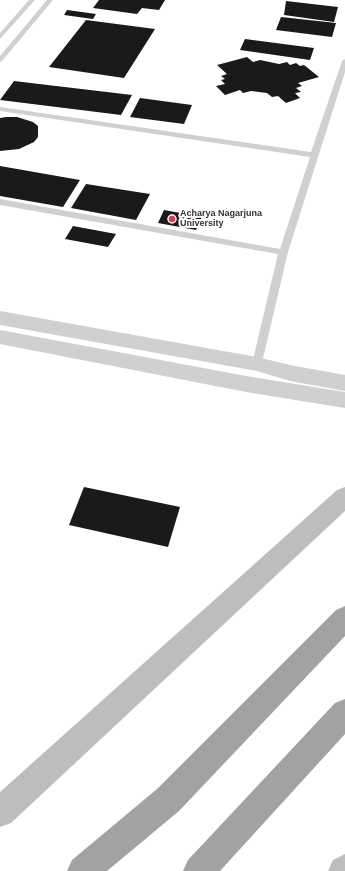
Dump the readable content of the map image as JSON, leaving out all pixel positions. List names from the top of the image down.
{
  "places": ["Acharya Nagarjuna University"]
}
